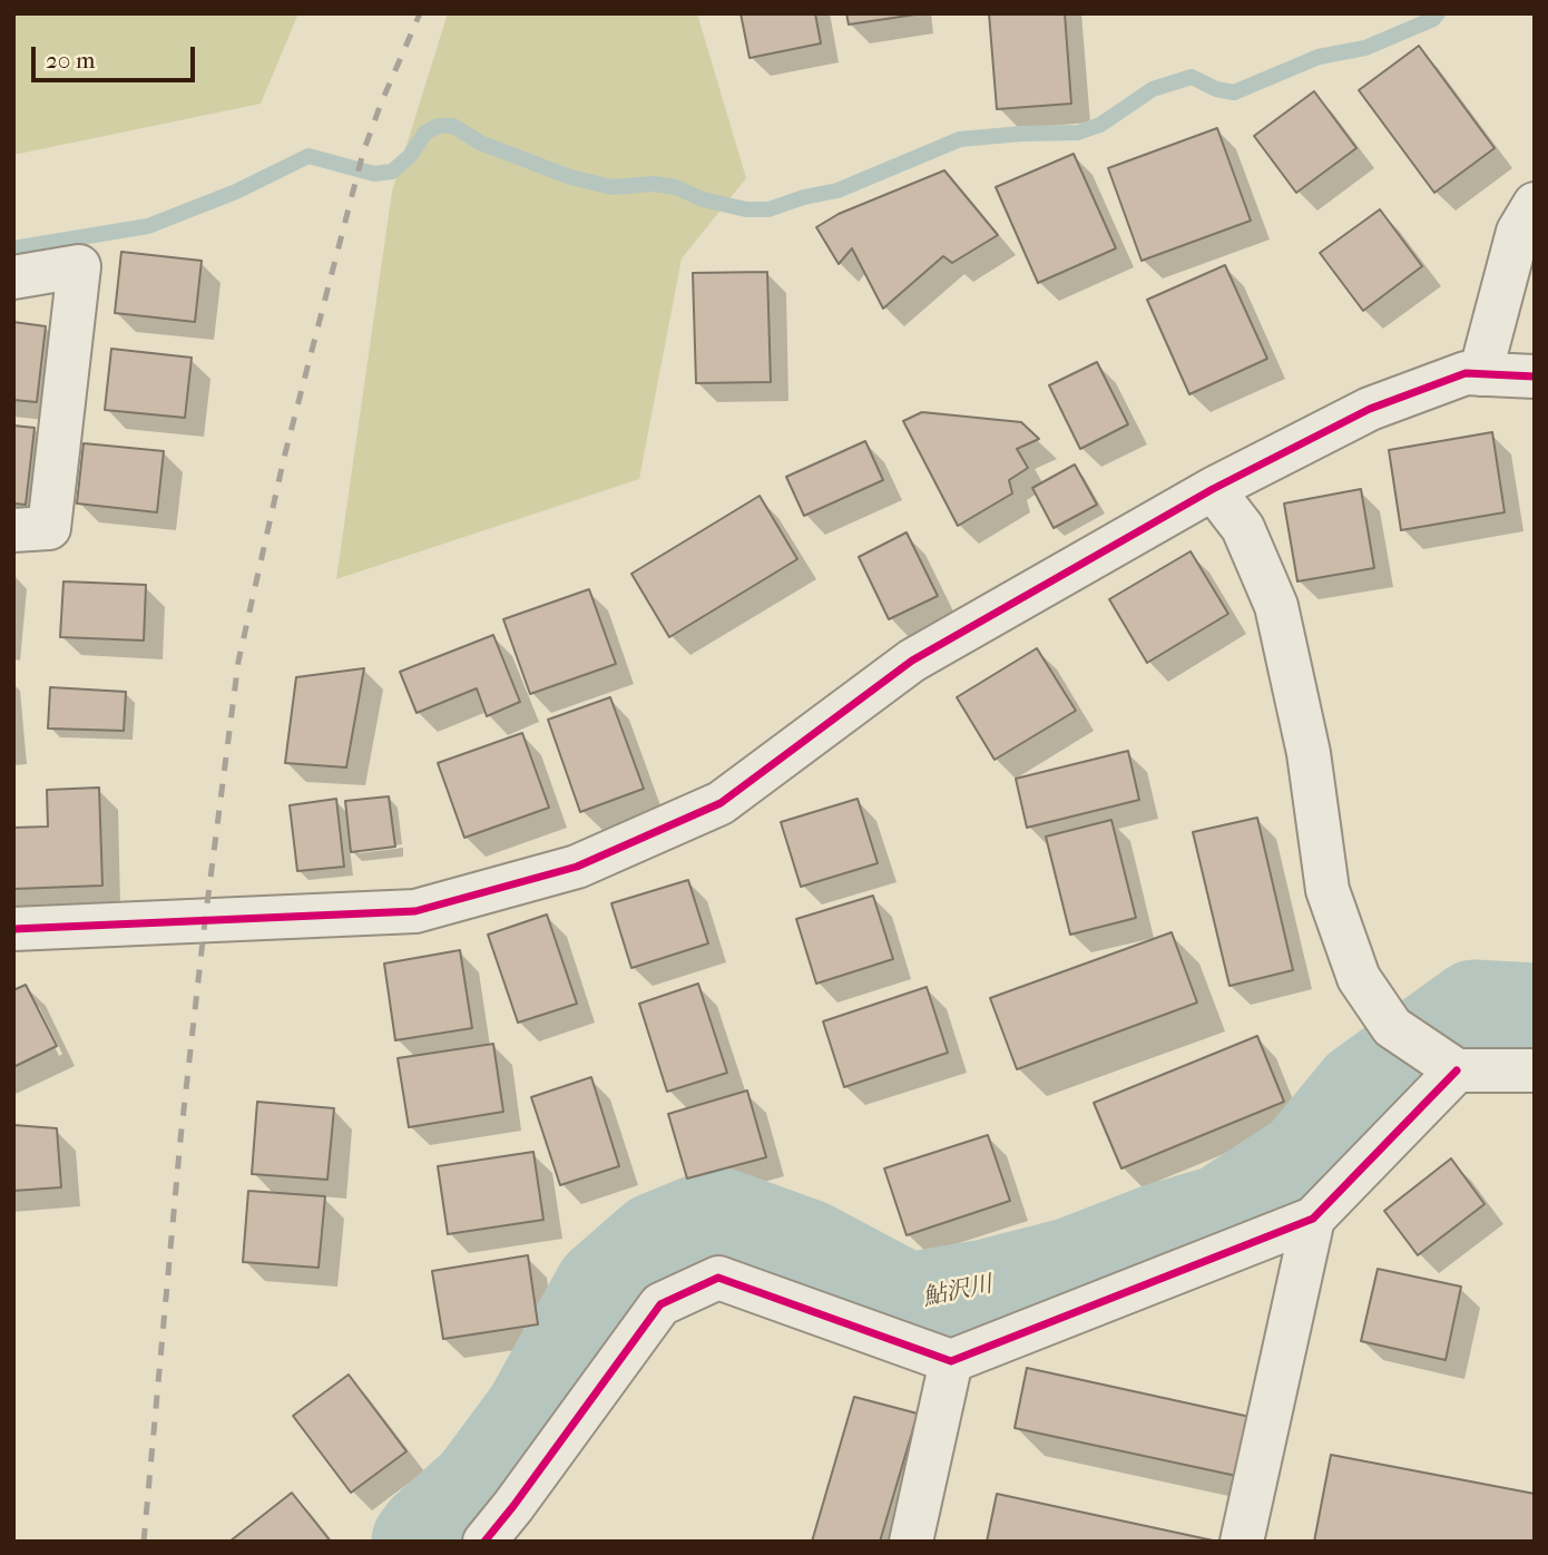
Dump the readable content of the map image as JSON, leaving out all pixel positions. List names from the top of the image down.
{
  "water": ["鮎沢川"],
  "scale_bar": "20 m"
}
